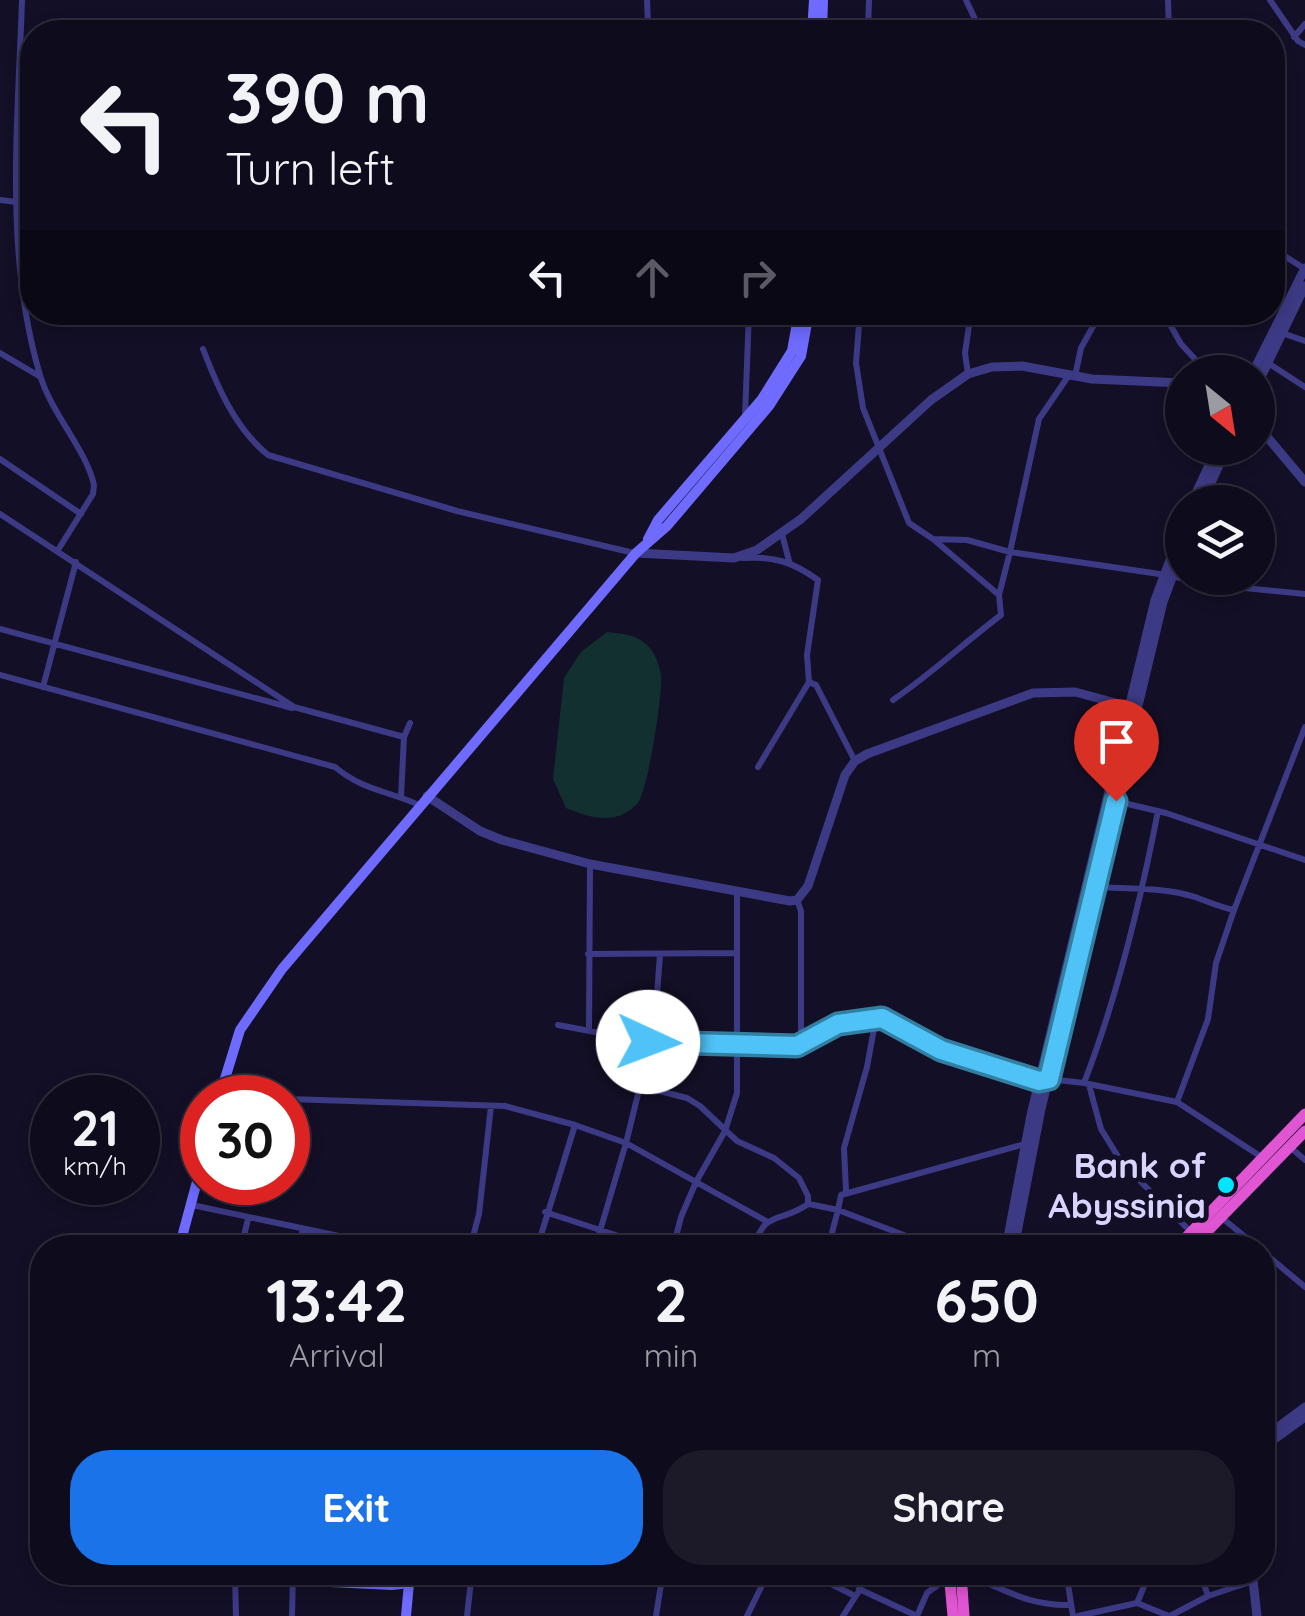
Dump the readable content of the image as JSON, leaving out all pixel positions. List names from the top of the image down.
{
  "places": ["Bank of Abyssinia"],
  "north": "bottom right",
  "page": {
    "turn": ["390 m", "Turn left"],
    "speed": "21 km/h",
    "limit": "30",
    "eta": [
      "13:42",
      "Arrival",
      "2",
      "min",
      "650",
      "m"
    ],
    "buttons": ["Exit", "Share"]
  }
}
